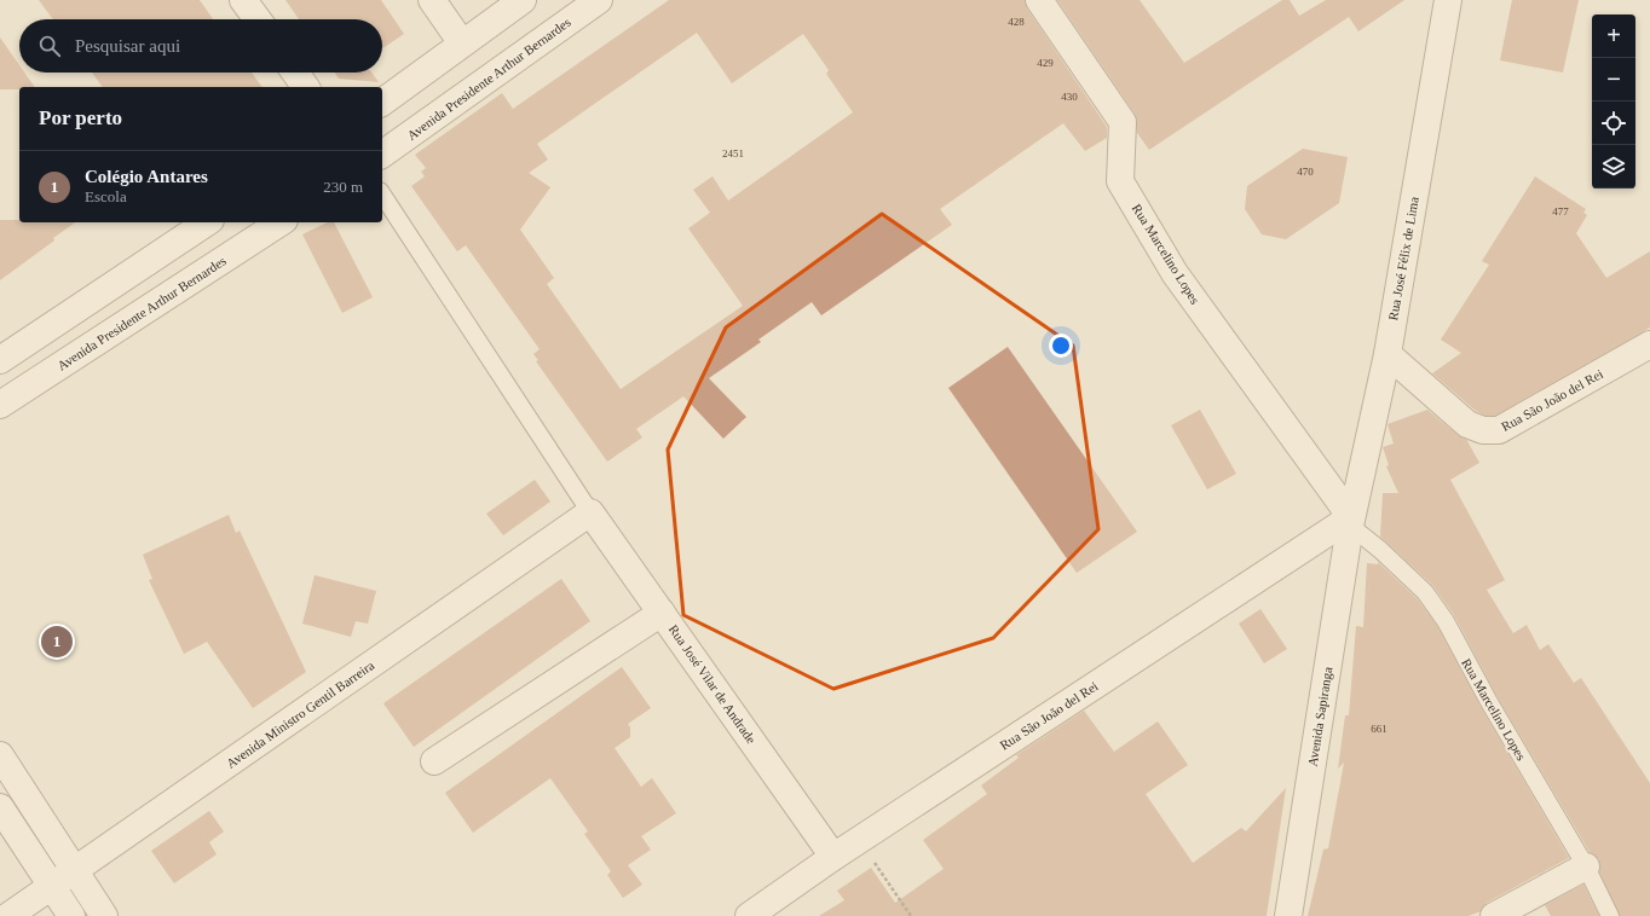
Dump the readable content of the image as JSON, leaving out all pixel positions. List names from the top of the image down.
{
  "streets": {
    "street": [
      "Avenida Presidente Arthur Bernardes",
      "Rua Marcelino Lopes",
      "Rua José Félix de Lima",
      "Rua São João del Rei",
      "Rua José Vilar de Andrade",
      "Avenida Ministro Gentil Barreira",
      "Avenida Sapiranga"
    ]
  },
  "crossings": [
    ["Rua Marcelino Lopes", "Rua José Félix de Lima"],
    ["Rua Marcelino Lopes", "Rua São João del Rei"],
    ["Rua Marcelino Lopes", "Avenida Sapiranga"],
    ["Rua José Félix de Lima", "Rua São João del Rei"],
    ["Rua José Félix de Lima", "Avenida Sapiranga"],
    ["Rua São João del Rei", "Rua José Vilar de Andrade"],
    ["Rua São João del Rei", "Avenida Sapiranga"],
    ["Rua José Vilar de Andrade", "Avenida Ministro Gentil Barreira"]
  ],
  "house_numbers": [
    "428",
    "429",
    "430",
    "2451",
    "470",
    "477",
    "661"
  ],
  "page": {
    "map_buttons": ["+", "−"],
    "search": "Pesquisar aqui",
    "heading": "Por perto",
    "list": [
      {
        "mark": "1",
        "name": "Colégio Antares",
        "note": "Escola",
        "value": "230 m"
      }
    ],
    "pins": "1"
  }
}
